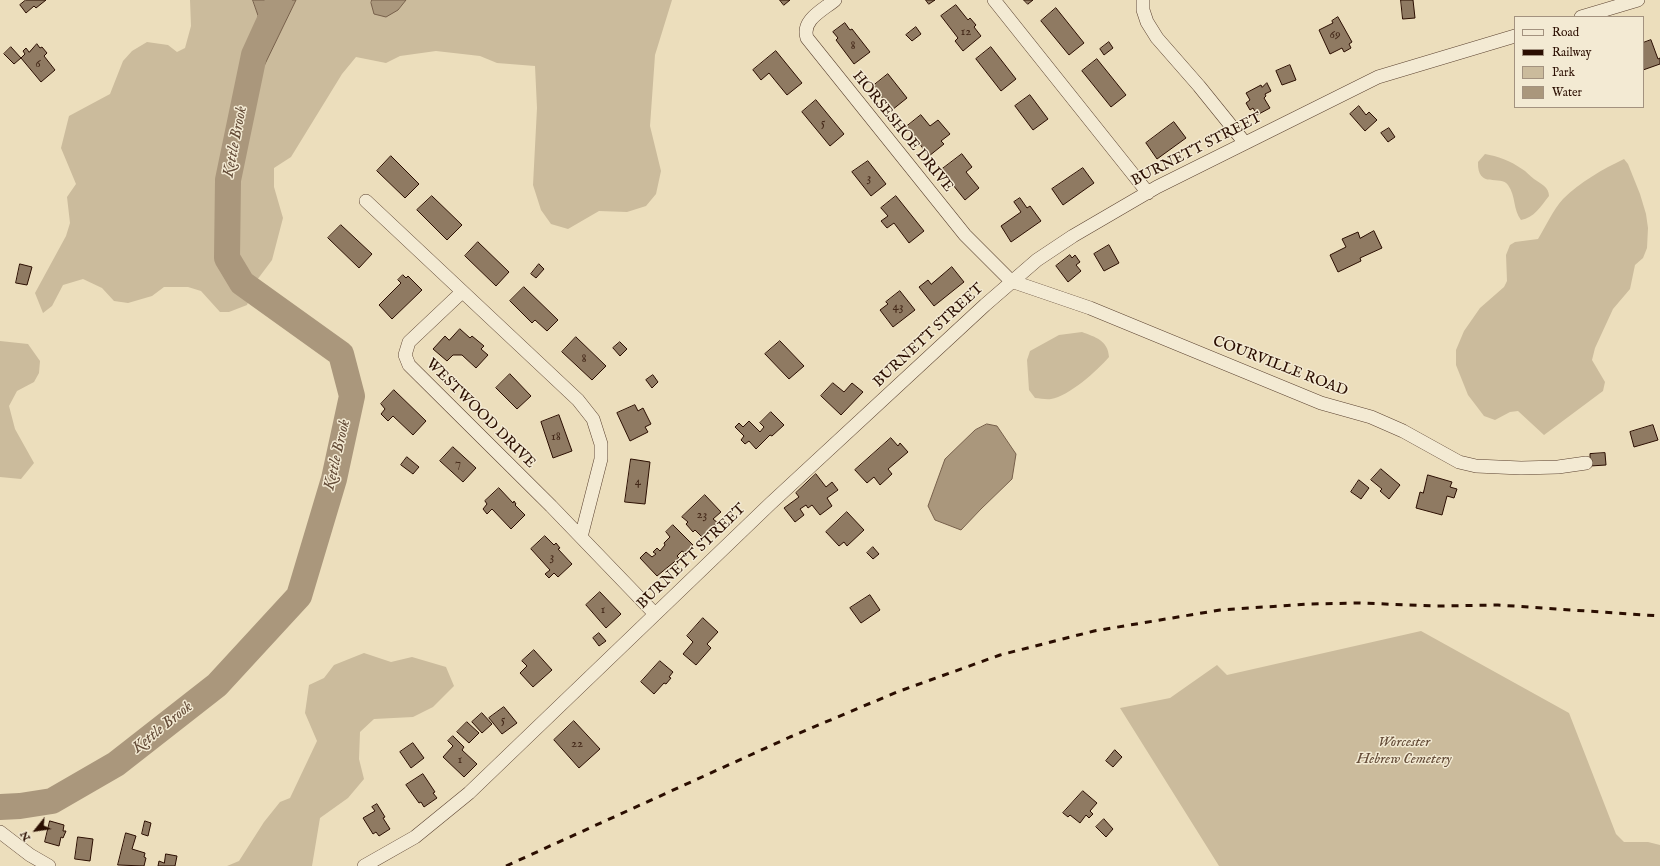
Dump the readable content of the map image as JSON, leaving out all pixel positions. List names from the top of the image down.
{
  "streets": {
    "street": [
      "HORSESHOE DRIVE",
      "BURNETT STREET",
      "COURVILLE ROAD",
      "WESTWOOD DRIVE"
    ]
  },
  "crossings": [
    ["HORSESHOE DRIVE", "BURNETT STREET"],
    ["HORSESHOE DRIVE", "COURVILLE ROAD"],
    ["BURNETT STREET", "COURVILLE ROAD"],
    ["BURNETT STREET", "WESTWOOD DRIVE"]
  ],
  "water": ["Kettle Brook"],
  "parks": ["Worcester Hebrew Cemetery"],
  "house_numbers": [
    "12",
    "69",
    "8",
    "6",
    "5",
    "3",
    "43",
    "8",
    "18",
    "7",
    "4",
    "23",
    "3",
    "1",
    "5",
    "22",
    "1"
  ],
  "legend": [
    "Road",
    "Railway",
    "Park",
    "Water"
  ],
  "north": "bottom left"
}
